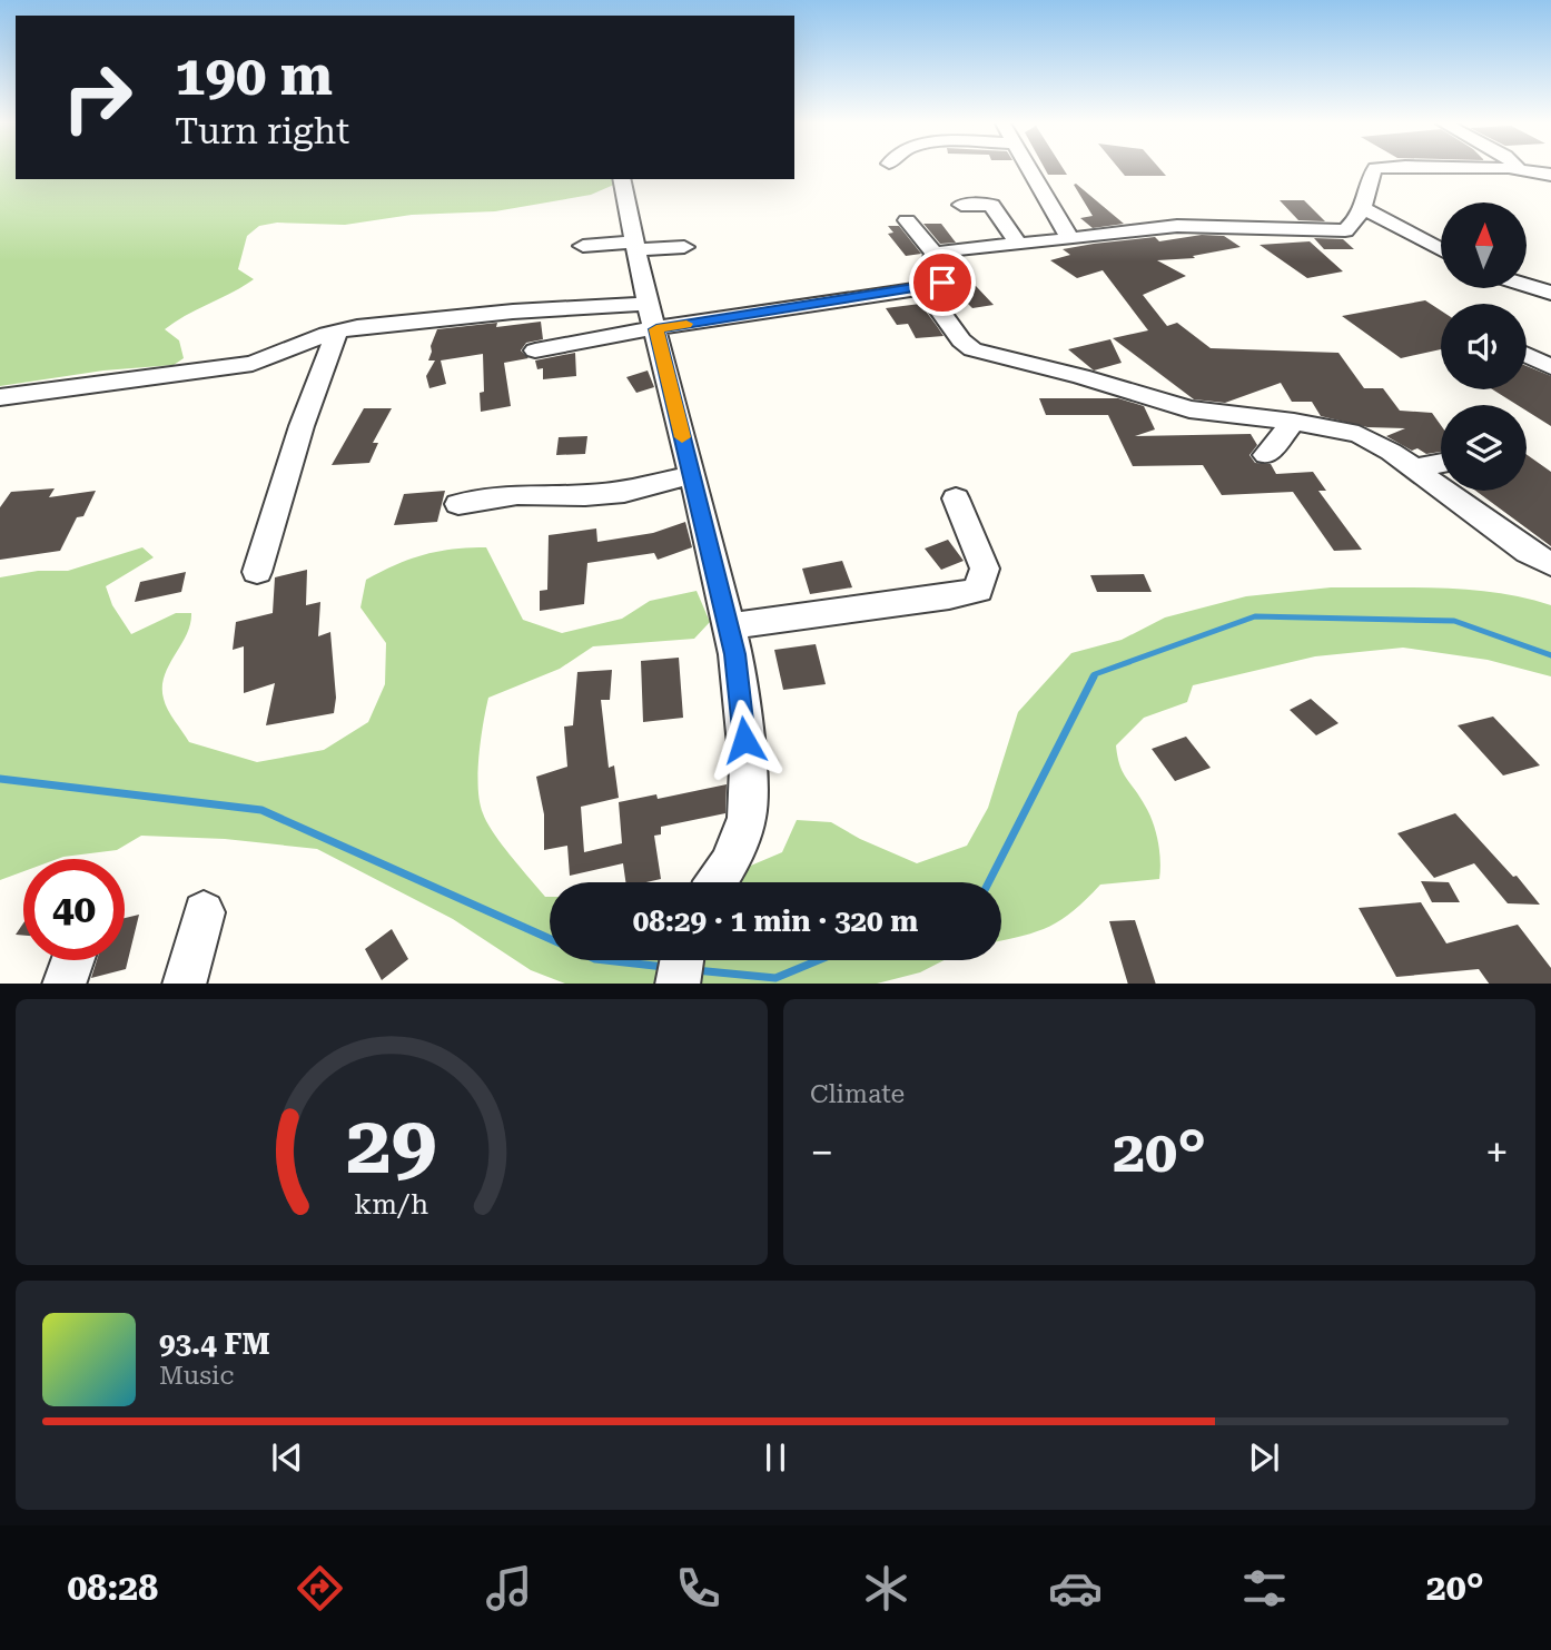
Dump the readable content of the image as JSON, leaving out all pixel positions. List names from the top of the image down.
{
  "north": "top",
  "page": {
    "turn": ["190 m", "Turn right"],
    "limit": "40",
    "trip": "08:29 · 1 min · 320 m",
    "tile": "Climate",
    "heat": ["−", "20°", "+"],
    "song": ["93.4 FM", "Music"],
    "tabs": ["08:28", "20°"],
    "gauge": ["29", "km/h"]
  }
}
